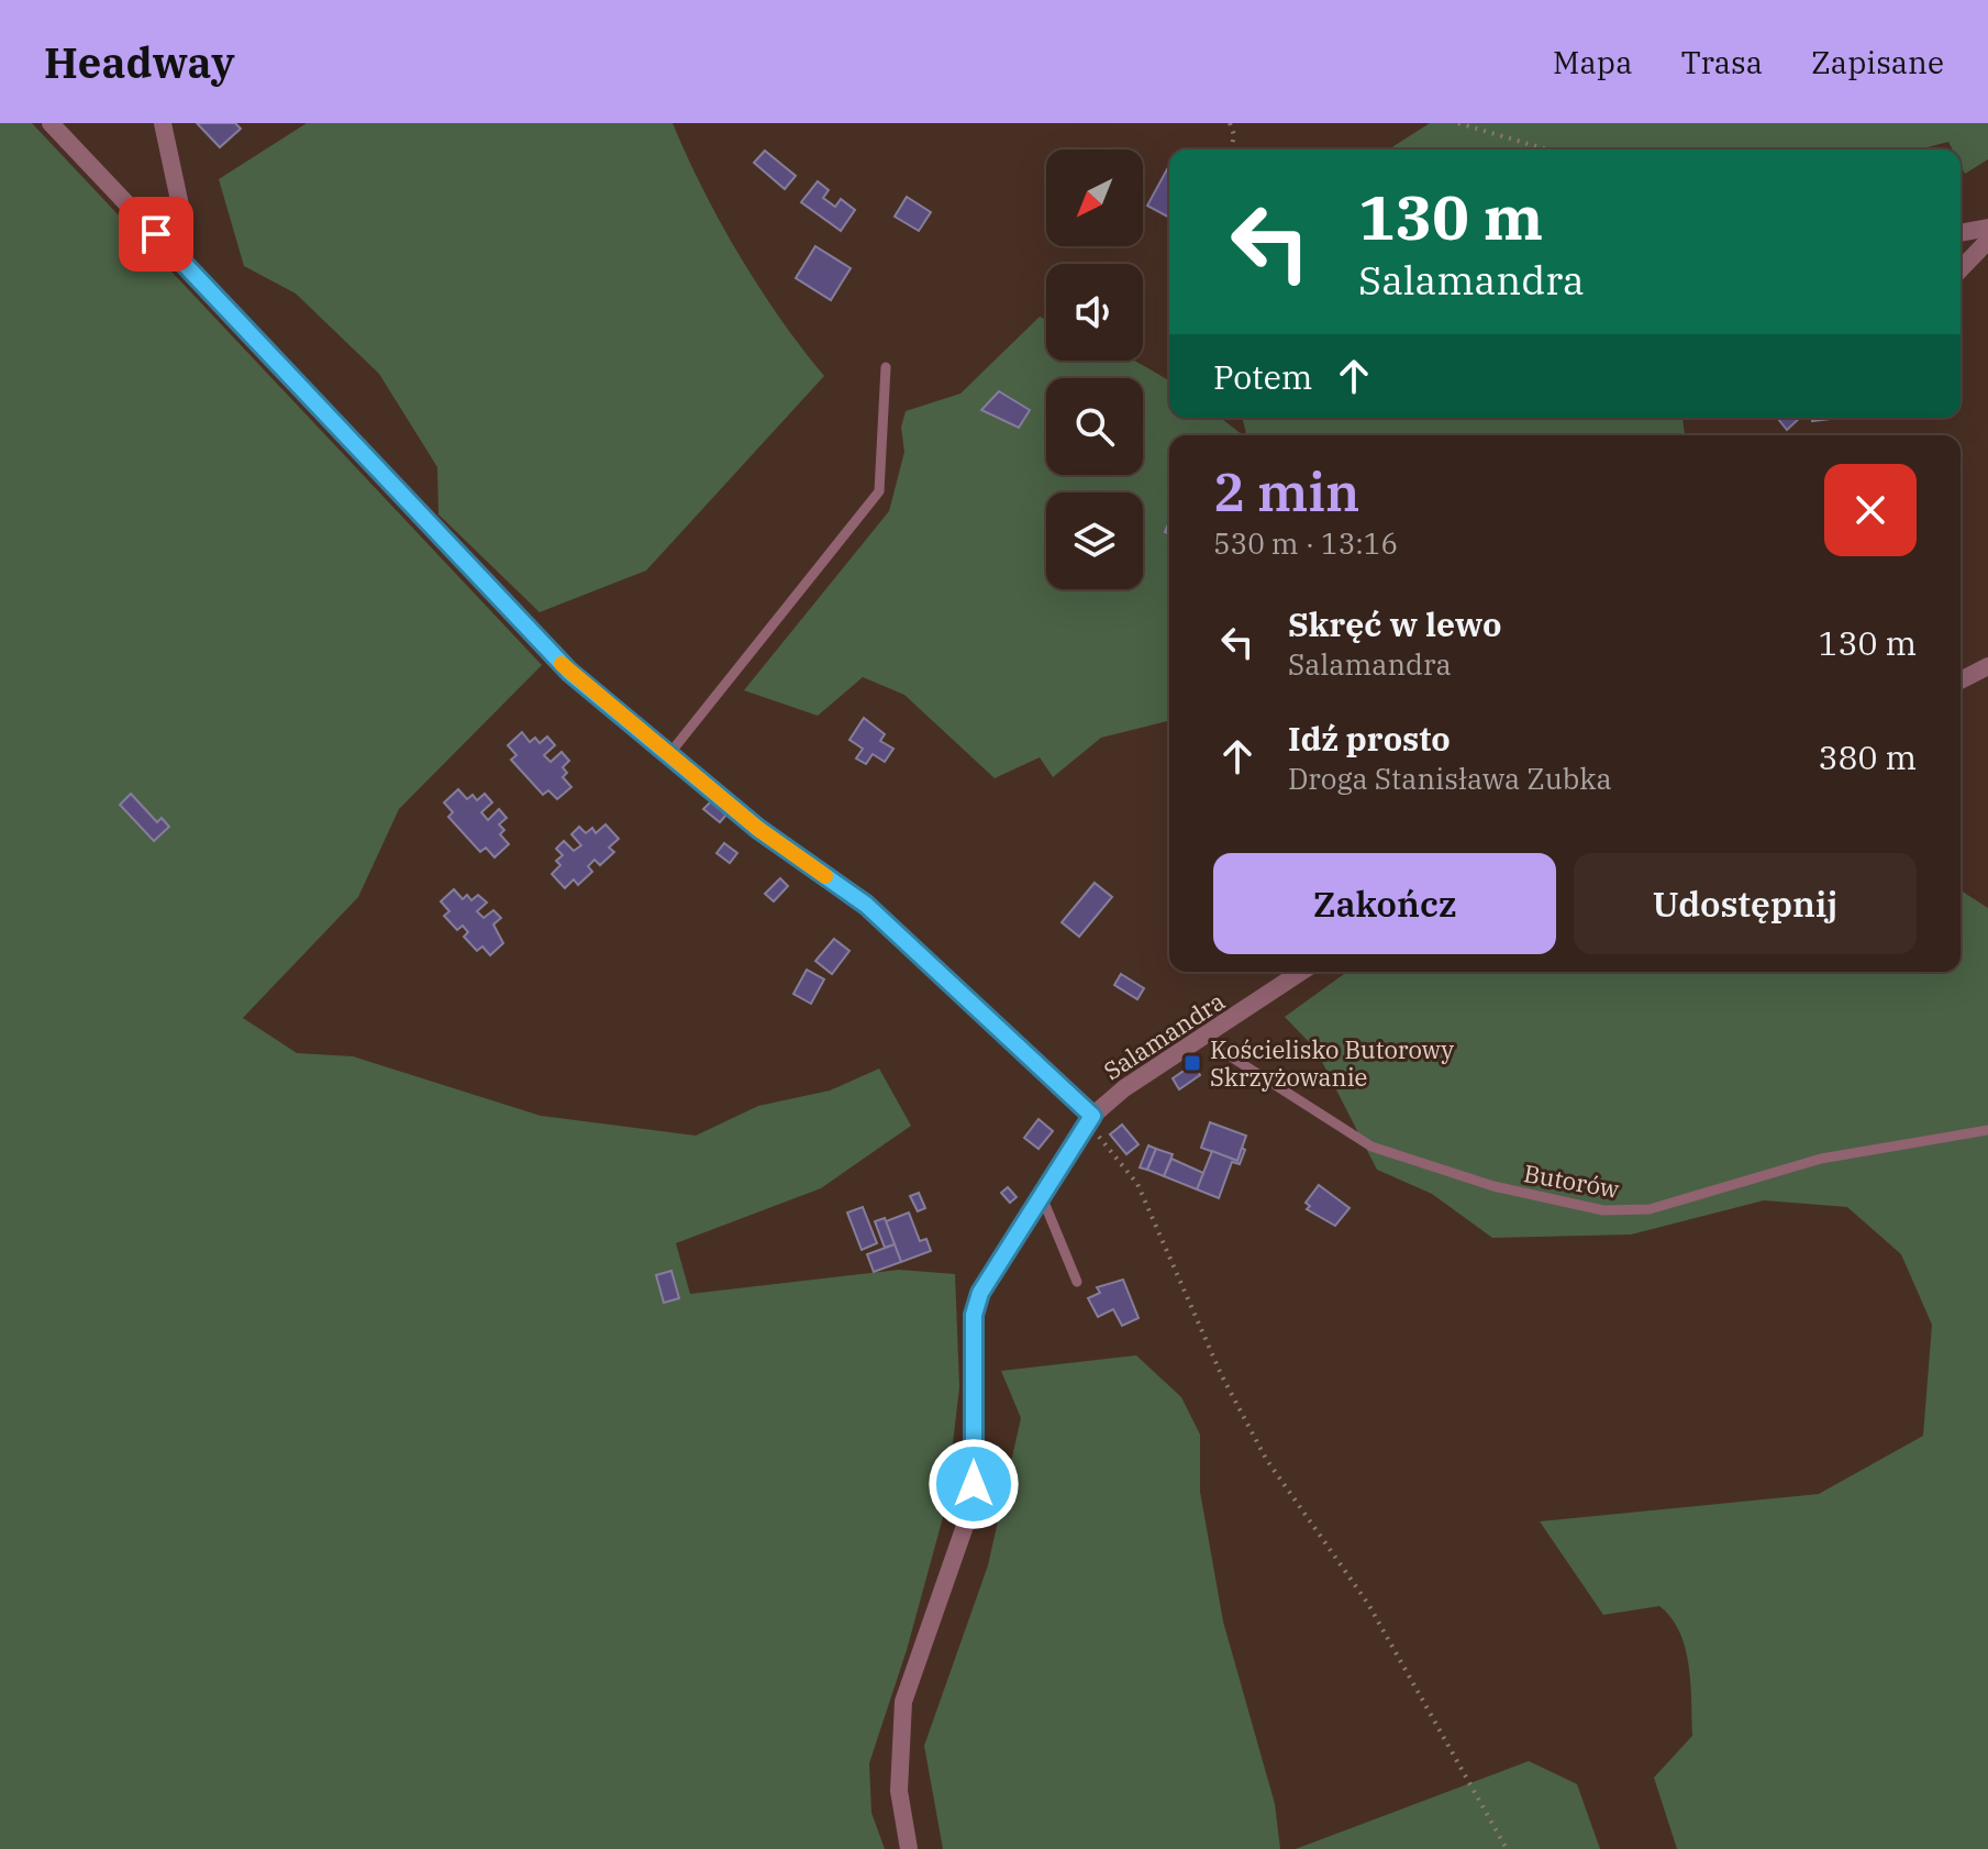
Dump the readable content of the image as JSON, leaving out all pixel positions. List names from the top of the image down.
{
  "streets": {
    "street": ["Salamandra"],
    "lane": ["Butorów"]
  },
  "crossings": [
    ["Salamandra", "Butorów"]
  ],
  "places": {
    "transit": ["Kościelisko Butorowy Skrzyżowanie"]
  },
  "north": "bottom left",
  "page": {
    "header": "Headway",
    "nav": ["Mapa", "Trasa", "Zapisane"],
    "turn": ["130 m", "Salamandra"],
    "then": "Potem",
    "heading": ["2 min", "530 m · 13:16"],
    "list": [
      {
        "name": "Skręć w lewo",
        "note": "Salamandra",
        "value": "130 m"
      },
      {
        "name": "Idź prosto",
        "note": "Droga Stanisława Zubka",
        "value": "380 m"
      }
    ],
    "buttons": ["Zakończ", "Udostępnij"]
  }
}
